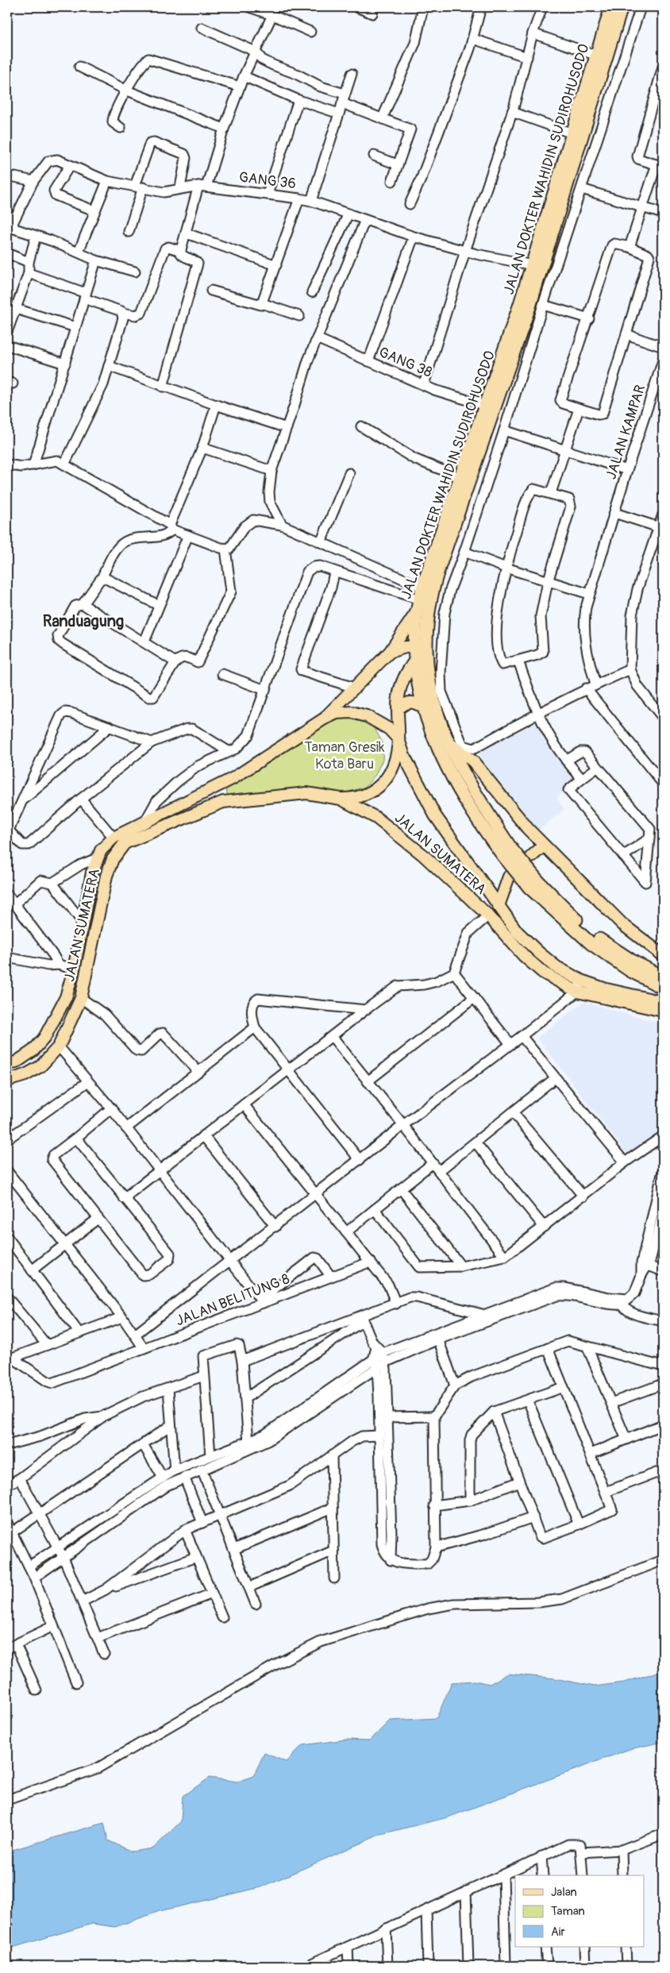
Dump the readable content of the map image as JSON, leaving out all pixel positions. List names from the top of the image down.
{
  "streets": {
    "highway": ["JALAN DOKTER WAHIDIN SUDIROHUSODO"],
    "main road": ["JALAN SUMATERA"],
    "street": [
      "GANG 36",
      "GANG 38",
      "JALAN KAMPAR",
      "JALAN BELITUNG 8"
    ]
  },
  "crossings": [
    ["JALAN DOKTER WAHIDIN SUDIROHUSODO", "GANG 36"],
    ["JALAN DOKTER WAHIDIN SUDIROHUSODO", "GANG 38"]
  ],
  "districts": ["Randuagung"],
  "parks": ["Taman Gresik Kota Baru"],
  "legend": ["Jalan", "Taman", "Air"]
}
